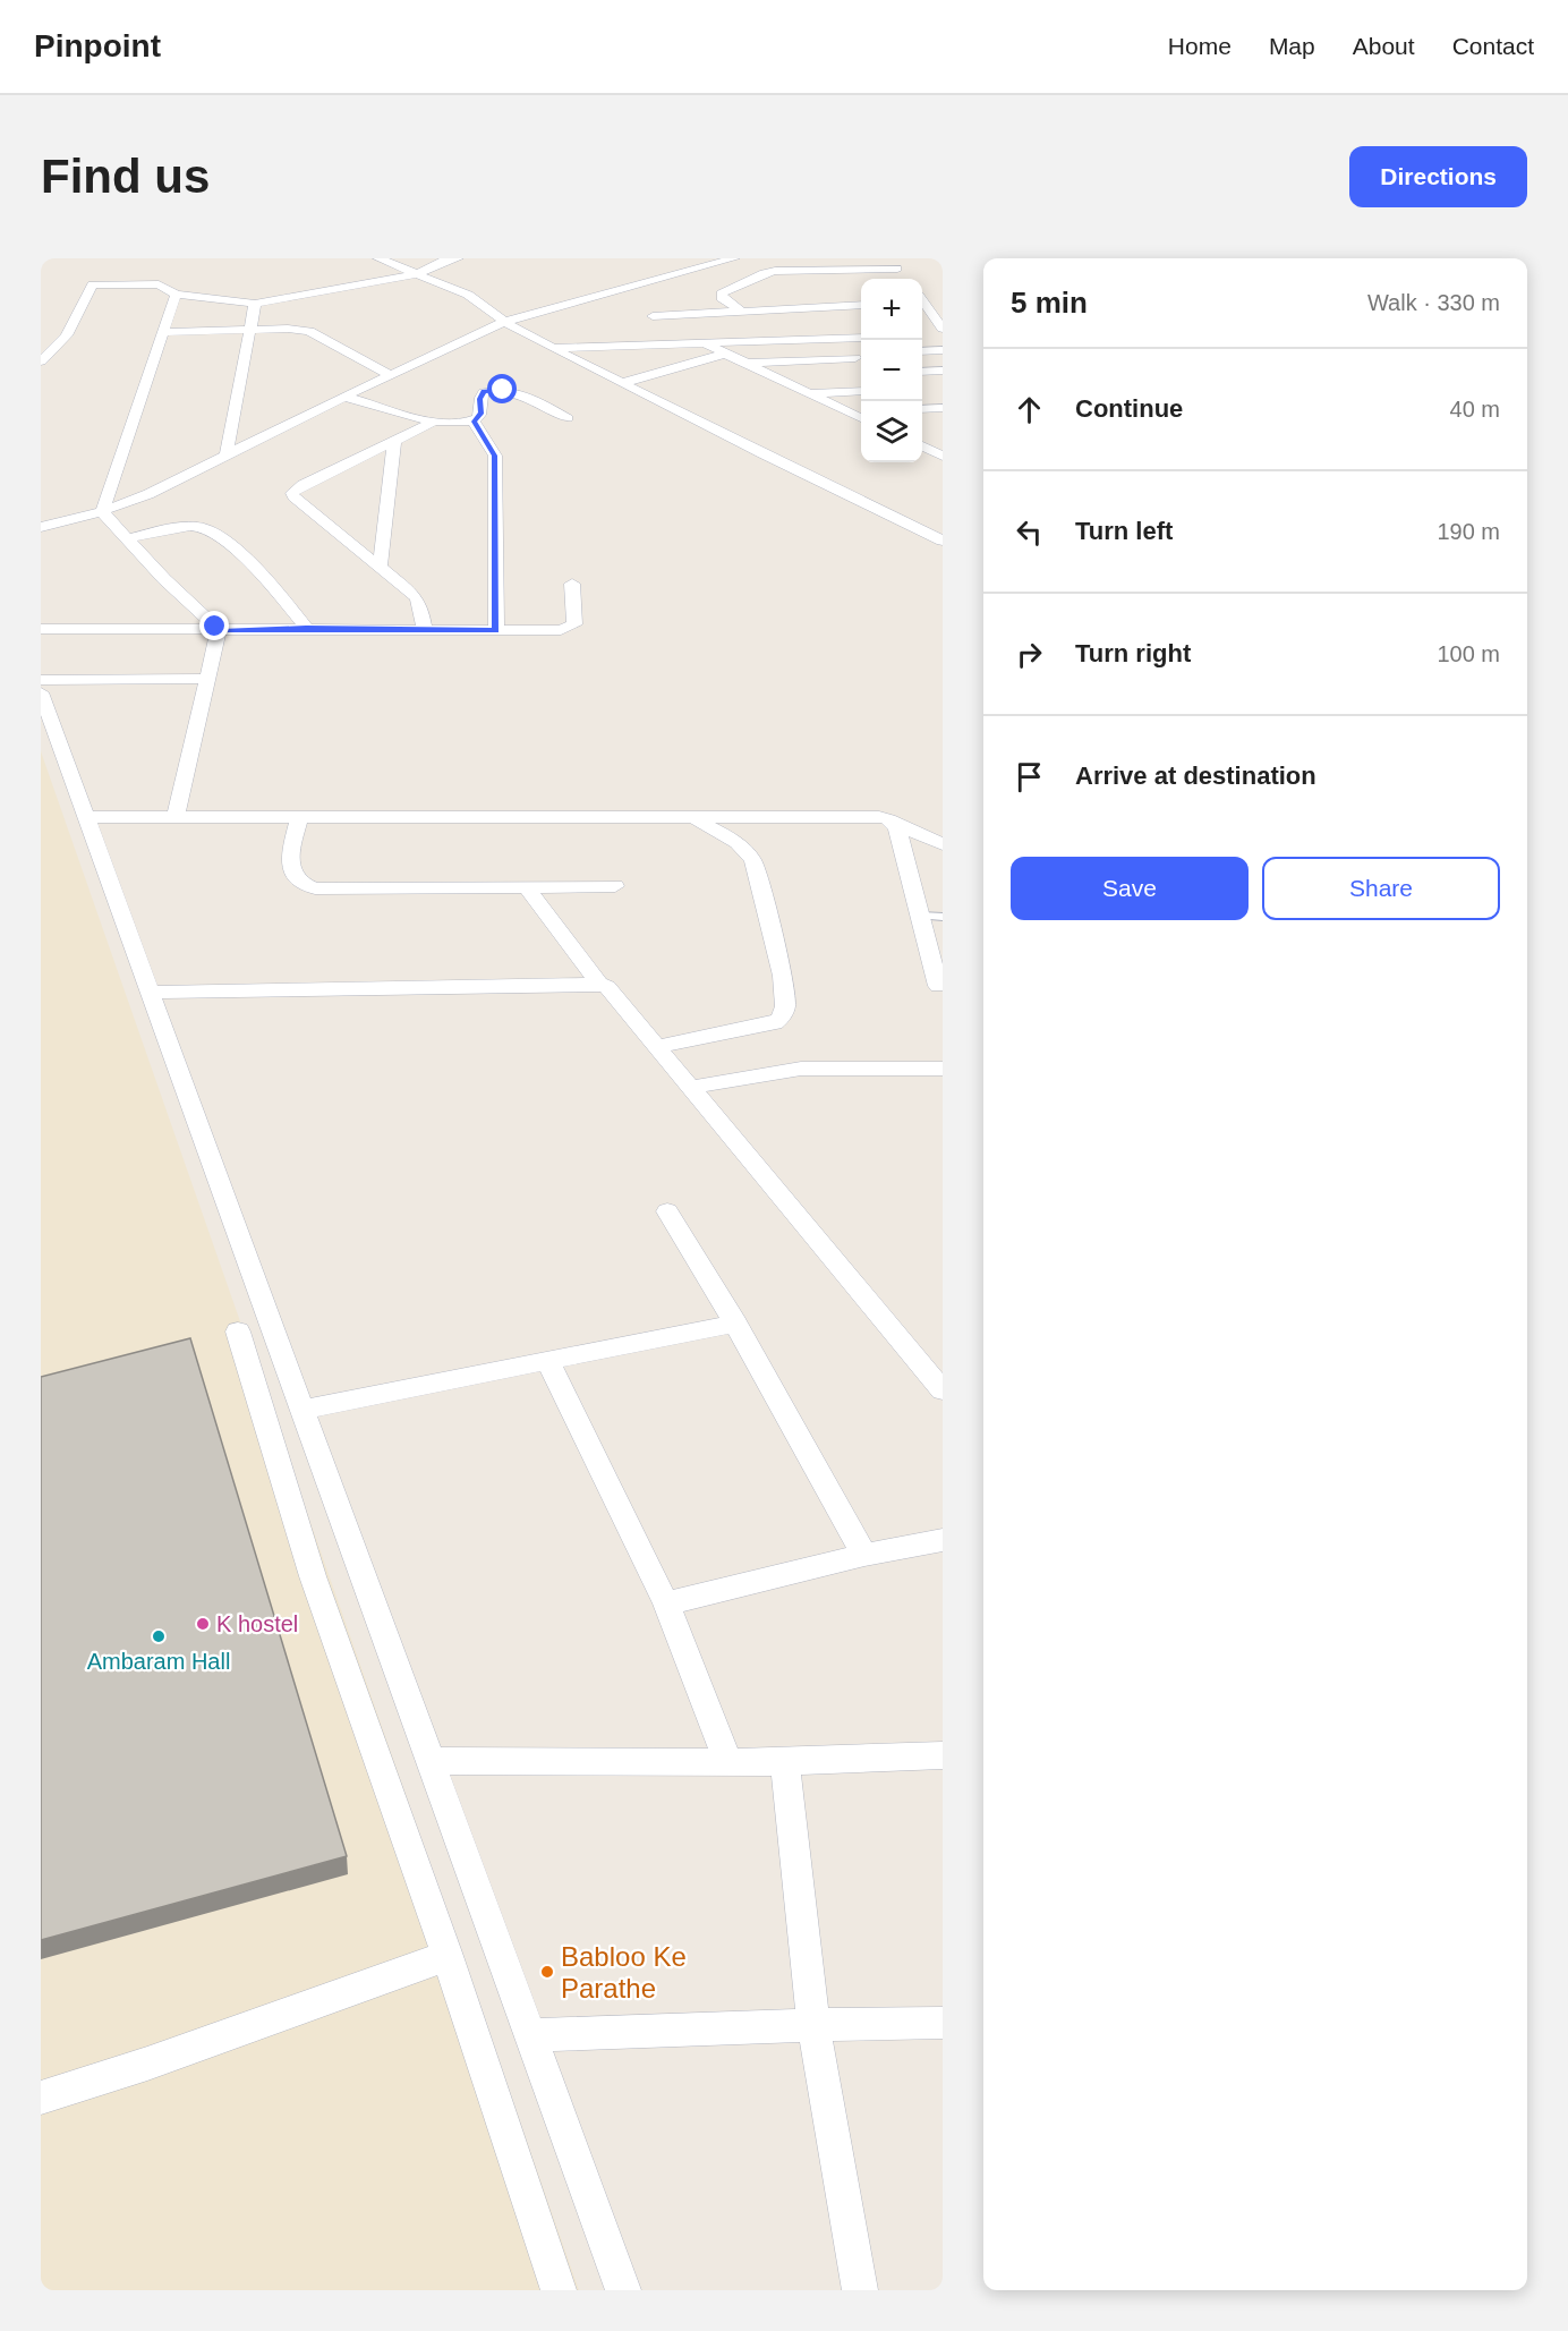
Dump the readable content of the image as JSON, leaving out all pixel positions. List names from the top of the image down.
{
  "places": ["K hostel", "Ambaram Hall", "Babloo Ke Parathe"],
  "page": {
    "header": "Pinpoint",
    "nav": [
      "Home",
      "Map",
      "About",
      "Contact"
    ],
    "buttons": [
      "Directions",
      ["Save", "Share"]
    ],
    "title": "Find us",
    "heading": ["5 min", "Walk · 330 m"],
    "map_buttons": ["+", "−"],
    "list": [
      ["Continue", "40 m"],
      ["Turn left", "190 m"],
      ["Turn right", "100 m"],
      "Arrive at destination"
    ]
  }
}
